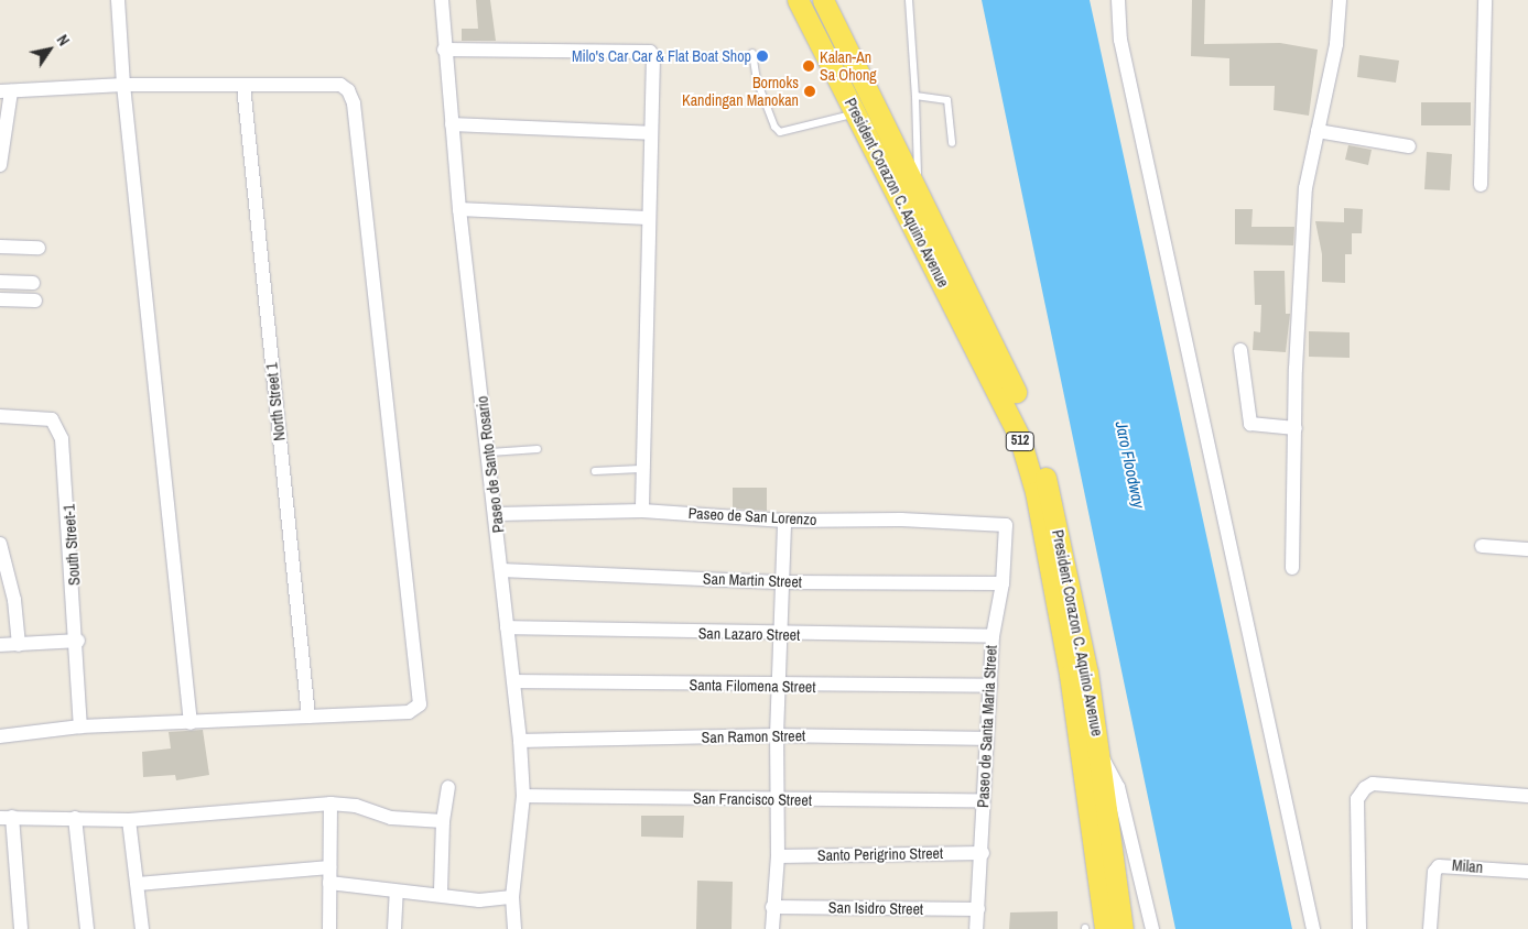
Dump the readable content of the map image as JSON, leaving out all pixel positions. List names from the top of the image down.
{
  "streets": {
    "main road": ["President Corazon C. Aquino Avenue", "512"],
    "street": [
      "North Street 1",
      "Paseo de Santo Rosario",
      "Paseo de San Lorenzo",
      "South Street-1",
      "San Martin Street",
      "San Lazaro Street",
      "Santa Filomena Street",
      "Paseo de Santa Maria Street",
      "San Ramon Street",
      "San Francisco Street",
      "Santo Perigrino Street",
      "Milan",
      "San Isidro Street"
    ]
  },
  "crossings": [
    ["Paseo de Santo Rosario", "Paseo de San Lorenzo"],
    ["Paseo de Santo Rosario", "San Martin Street"],
    ["Paseo de Santo Rosario", "San Lazaro Street"],
    ["Paseo de Santo Rosario", "Santa Filomena Street"],
    ["Paseo de Santo Rosario", "San Ramon Street"],
    ["Paseo de Santo Rosario", "San Francisco Street"],
    ["Paseo de San Lorenzo", "Paseo de Santa Maria Street"],
    ["San Martin Street", "Paseo de Santa Maria Street"],
    ["San Lazaro Street", "Paseo de Santa Maria Street"],
    ["Santa Filomena Street", "Paseo de Santa Maria Street"],
    ["Paseo de Santa Maria Street", "San Ramon Street"],
    ["Paseo de Santa Maria Street", "San Francisco Street"],
    ["Paseo de Santa Maria Street", "Santo Perigrino Street"],
    ["Paseo de Santa Maria Street", "San Isidro Street"]
  ],
  "water": ["Jaro Floodway"],
  "places": ["Milo's Car Car & Flat Boat Shop", "Kalan-An Sa Ohong", "Bornoks Kandingan Manokan"],
  "north": "top right"
}
